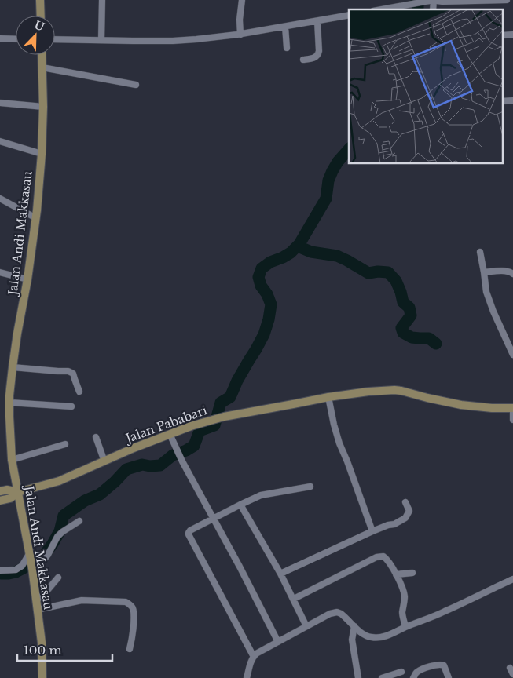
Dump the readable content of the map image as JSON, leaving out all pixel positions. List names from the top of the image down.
{
  "streets": {
    "street": ["Jalan Andi Makkasau", "Jalan Pababari"]
  },
  "crossings": [
    ["Jalan Andi Makkasau", "Jalan Pababari"]
  ],
  "scale_bar": "100 m",
  "north": "top right"
}
